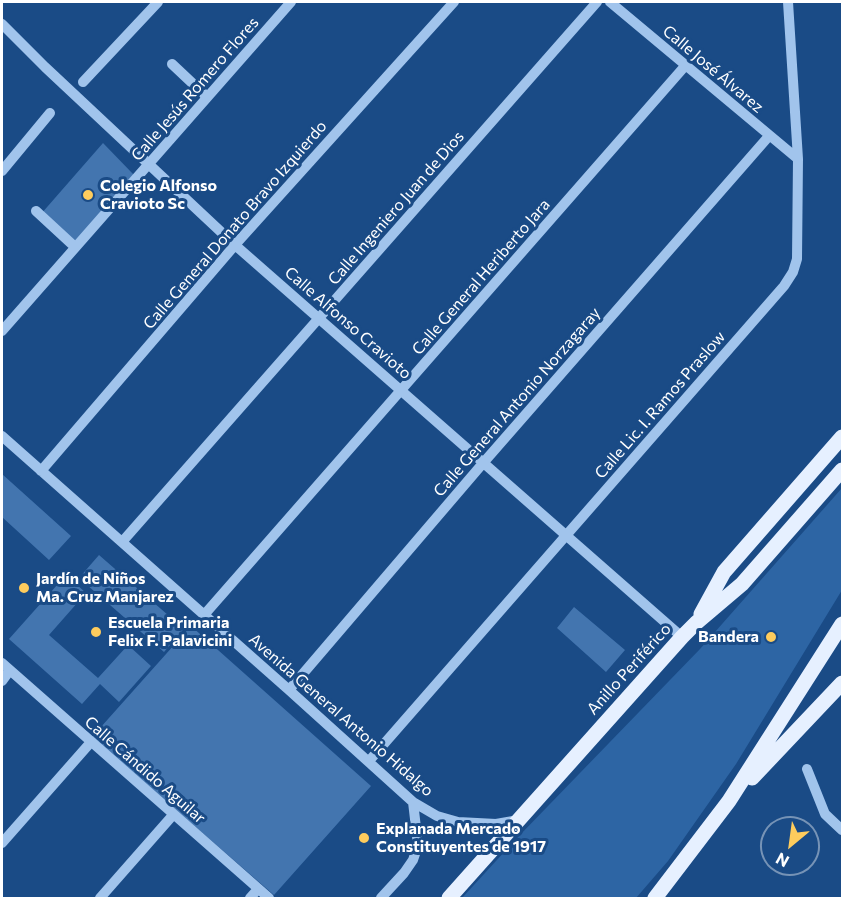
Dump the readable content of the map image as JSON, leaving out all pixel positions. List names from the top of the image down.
{
  "streets": {
    "main road": ["Anillo Periférico"],
    "street": [
      "Calle José Álvarez",
      "Calle Jesús Romero Flores",
      "Calle Ingeniero Juan de Dios",
      "Calle General Donato Bravo Izquierdo",
      "Calle General Heriberto Jara",
      "Calle Alfonso Cravioto",
      "Calle General Antonio Norzagaray",
      "Calle Lic. I. Ramos Praslow",
      "Avenida General Antonio Hidalgo",
      "Calle Cándido Aguilar"
    ]
  },
  "crossings": [
    ["Calle José Álvarez", "Calle General Heriberto Jara"],
    ["Calle José Álvarez", "Calle General Antonio Norzagaray"],
    ["Calle José Álvarez", "Calle Lic. I. Ramos Praslow"],
    ["Calle Jesús Romero Flores", "Calle Alfonso Cravioto"],
    ["Calle Ingeniero Juan de Dios", "Calle Alfonso Cravioto"],
    ["Calle Ingeniero Juan de Dios", "Avenida General Antonio Hidalgo"],
    ["Calle General Donato Bravo Izquierdo", "Calle Alfonso Cravioto"],
    ["Calle General Donato Bravo Izquierdo", "Avenida General Antonio Hidalgo"],
    ["Calle General Heriberto Jara", "Calle Alfonso Cravioto"],
    ["Calle General Heriberto Jara", "Avenida General Antonio Hidalgo"],
    ["Calle Alfonso Cravioto", "Calle General Antonio Norzagaray"],
    ["Calle Alfonso Cravioto", "Calle Lic. I. Ramos Praslow"],
    ["Calle Alfonso Cravioto", "Anillo Periférico"],
    ["Calle General Antonio Norzagaray", "Avenida General Antonio Hidalgo"],
    ["Calle Lic. I. Ramos Praslow", "Avenida General Antonio Hidalgo"],
    ["Anillo Periférico", "Avenida General Antonio Hidalgo"]
  ],
  "places": [
    "Colegio Alfonso Cravioto Sc",
    "Jardín de Niños Ma. Cruz Manjarez",
    "Escuela Primaria Felix F. Palavicini",
    "Bandera",
    "Explanada Mercado Constituyentes de 1917"
  ],
  "north": "bottom left"
}
